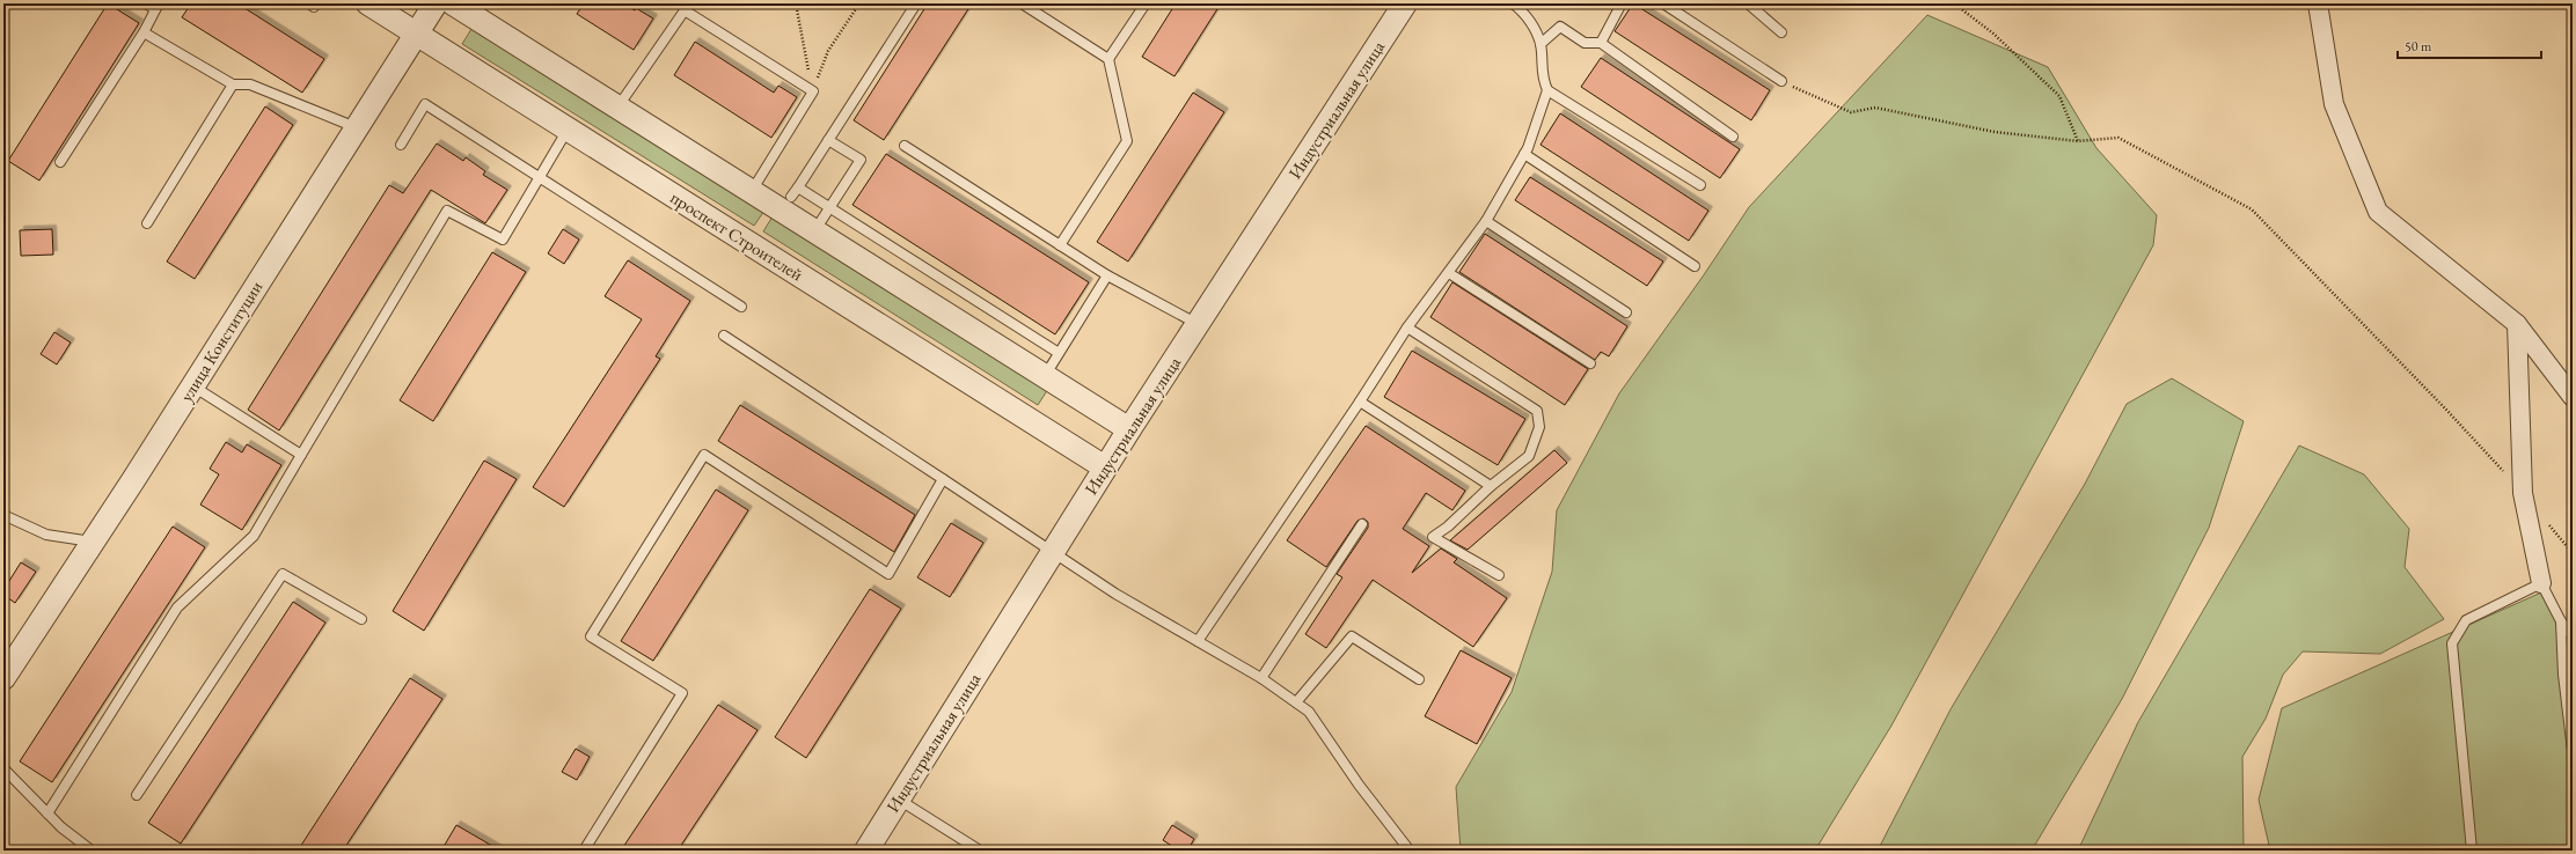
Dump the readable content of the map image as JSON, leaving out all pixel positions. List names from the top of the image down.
{
  "streets": {
    "street": ["Индустриальная улица", "проспект Строителей", "улица Конституции"]
  },
  "crossings": [
    ["Индустриальная улица", "проспект Строителей"],
    ["проспект Строителей", "улица Конституции"]
  ],
  "scale_bar": "50 m"
}
